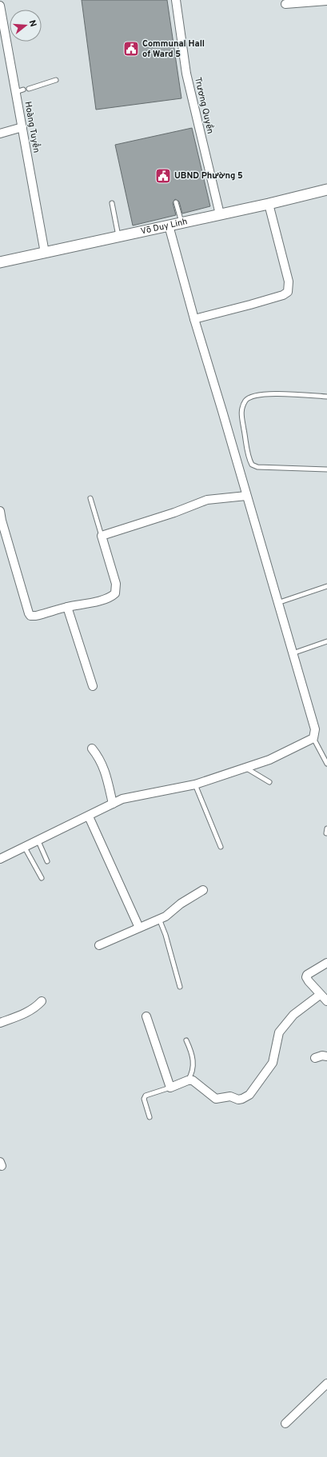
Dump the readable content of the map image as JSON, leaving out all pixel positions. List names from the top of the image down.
{
  "streets": {
    "street": ["Trương Quyền", "Hoàng Tuyển", "Võ Duy Linh"]
  },
  "crossings": [
    ["Trương Quyền", "Võ Duy Linh"],
    ["Hoàng Tuyển", "Võ Duy Linh"]
  ],
  "places": {
    "public building": ["Communal Hall of Ward 5", "UBND Phường 5"]
  },
  "north": "right"
}
